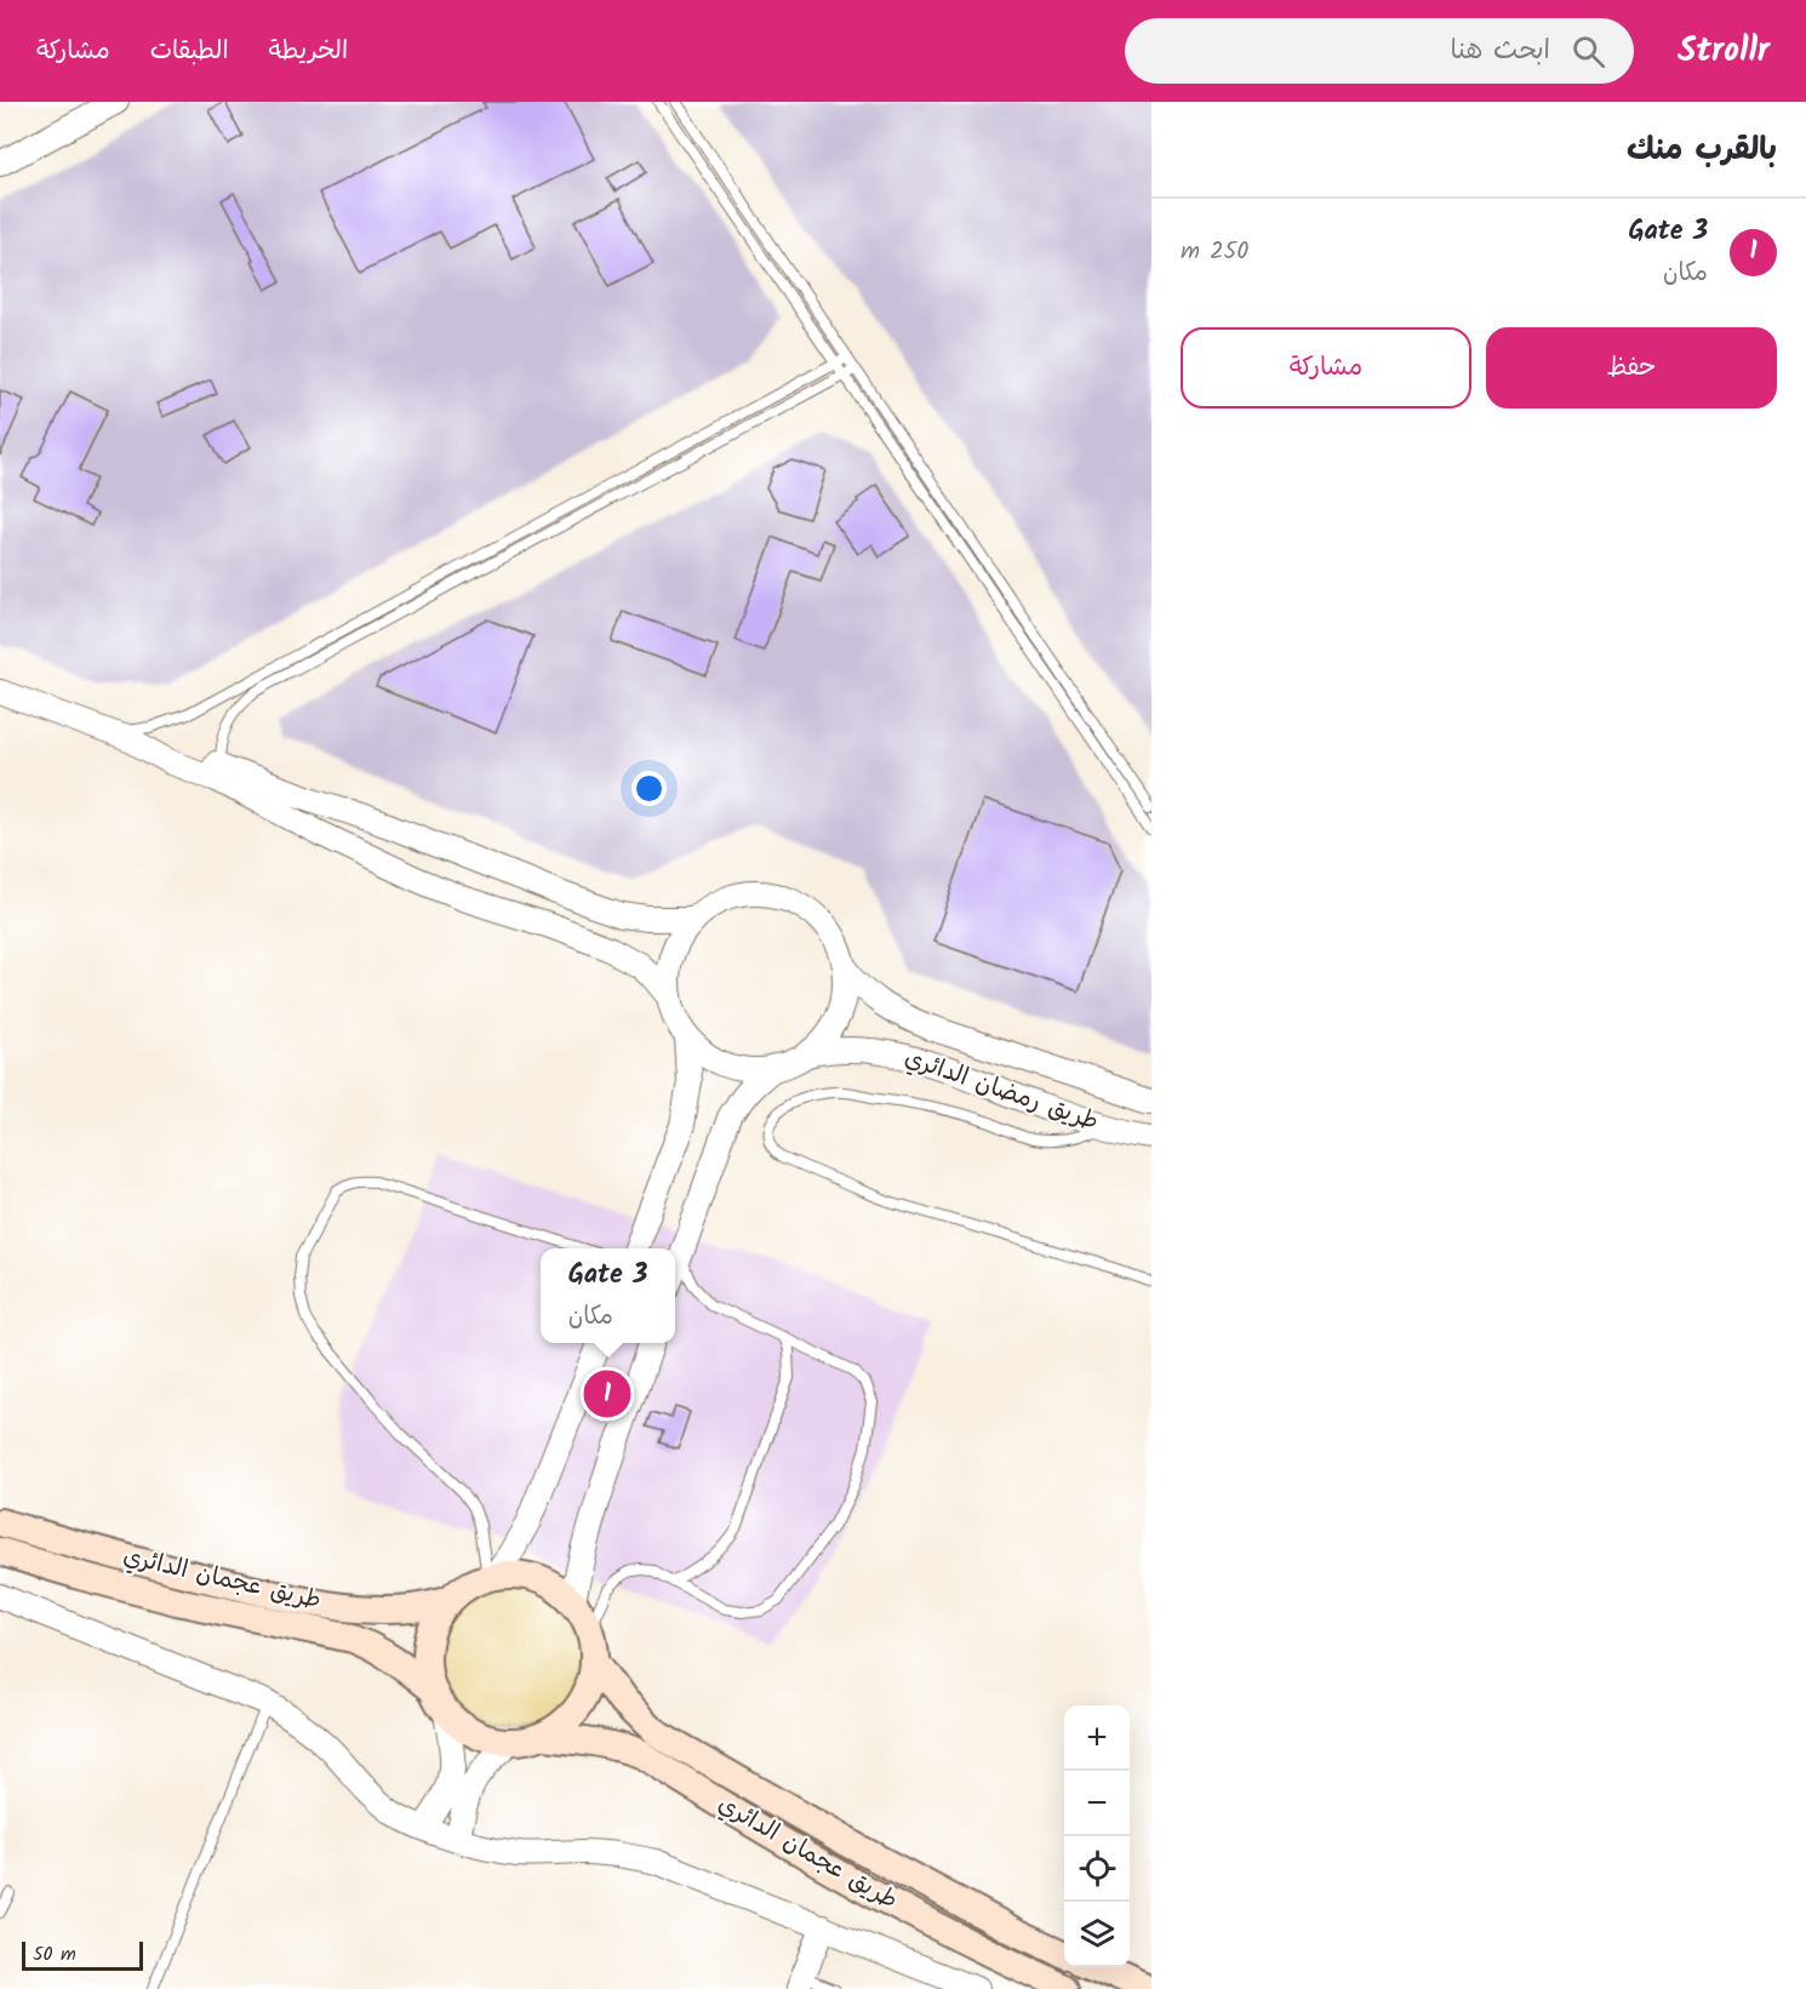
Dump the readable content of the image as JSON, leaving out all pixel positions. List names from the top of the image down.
{
  "streets": {
    "main road": ["طريق عجمان الدائري"],
    "street": ["طريق رمضان الدائري"]
  },
  "scale_bar": "50 m",
  "page": {
    "header": "Strollr",
    "search": "ابحث هنا",
    "nav": ["الخريطة", "الطبقات", "مشاركة"],
    "heading": "بالقرب منك",
    "list": [
      {
        "mark": "1",
        "name": "Gate 3",
        "note": "مكان",
        "value": "250 m"
      }
    ],
    "buttons": ["حفظ", "مشاركة"],
    "popup": ["Gate 3", "مكان"],
    "pins": "1",
    "map_buttons": ["+", "−"],
    "scale": "50 m"
  }
}
